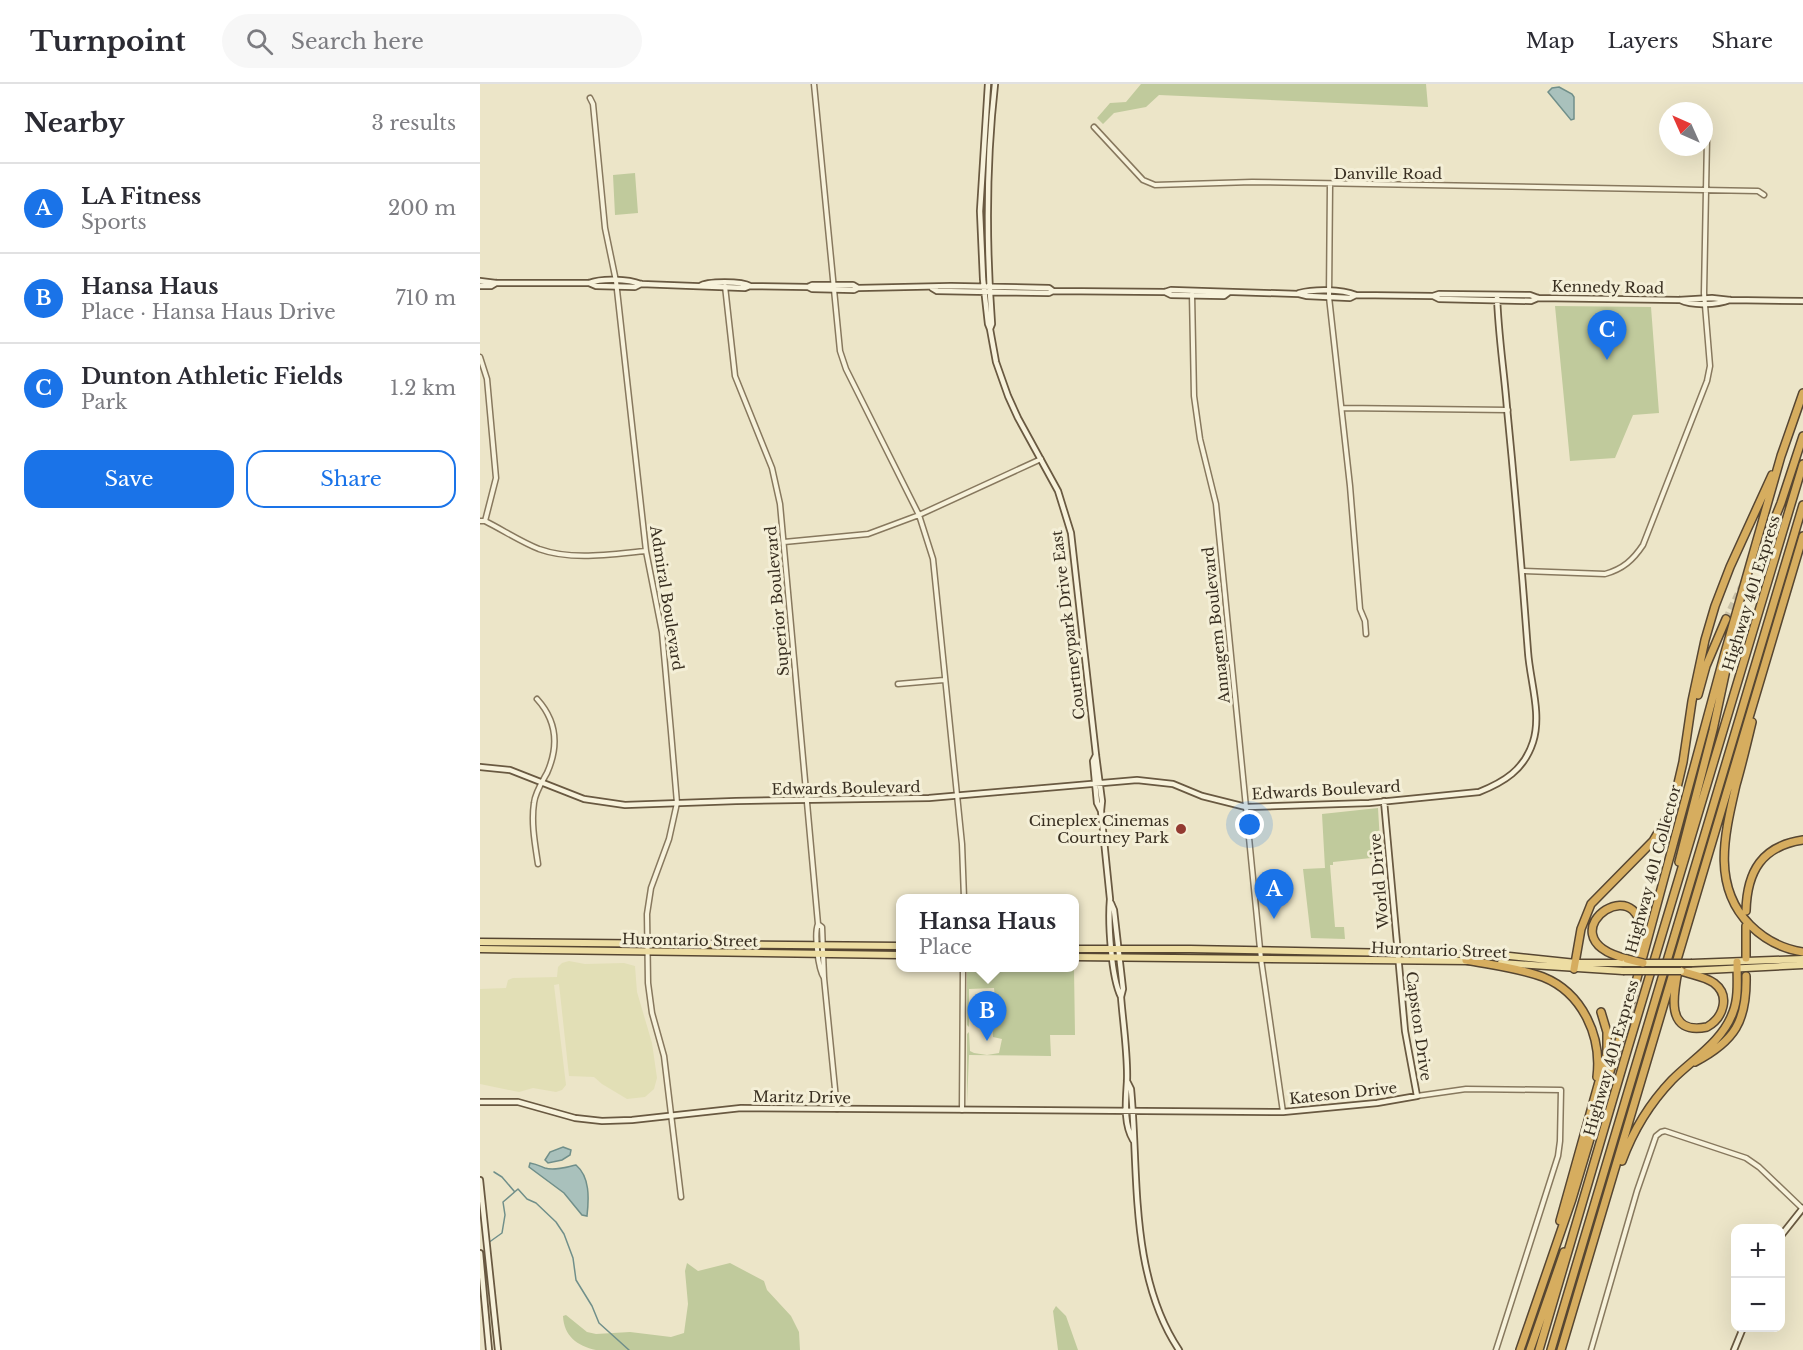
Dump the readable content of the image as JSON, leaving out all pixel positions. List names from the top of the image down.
{
  "streets": {
    "highway": ["Highway 401 Express", "Highway 401 Collector"],
    "main road": [
      "Kennedy Road",
      "Courtneypark Drive East",
      "Edwards Boulevard",
      "World Drive",
      "Hurontario Street",
      "Capston Drive",
      "Kateson Drive",
      "Maritz Drive"
    ],
    "street": [
      "Danville Road",
      "Admiral Boulevard",
      "Superior Boulevard",
      "Annagem Boulevard"
    ]
  },
  "crossings": [
    ["Kennedy Road", "Admiral Boulevard"],
    ["Kennedy Road", "Superior Boulevard"],
    ["Kennedy Road", "Courtneypark Drive East"],
    ["Kennedy Road", "Annagem Boulevard"],
    ["Kennedy Road", "Edwards Boulevard"],
    ["Admiral Boulevard", "Edwards Boulevard"],
    ["Admiral Boulevard", "Hurontario Street"],
    ["Admiral Boulevard", "Maritz Drive"],
    ["Superior Boulevard", "Edwards Boulevard"],
    ["Superior Boulevard", "Hurontario Street"],
    ["Superior Boulevard", "Maritz Drive"],
    ["Courtneypark Drive East", "Edwards Boulevard"],
    ["Courtneypark Drive East", "Hurontario Street"],
    ["Annagem Boulevard", "Edwards Boulevard"],
    ["Annagem Boulevard", "Hurontario Street"],
    ["Annagem Boulevard", "Kateson Drive"],
    ["Edwards Boulevard", "World Drive"],
    ["World Drive", "Hurontario Street"],
    ["World Drive", "Capston Drive"],
    ["Hurontario Street", "Capston Drive"],
    ["Capston Drive", "Kateson Drive"],
    ["Kateson Drive", "Maritz Drive"]
  ],
  "places": ["Cineplex Cinemas Courtney Park"],
  "north": "top left",
  "page": {
    "header": "Turnpoint",
    "search": "Search here",
    "nav": ["Map", "Layers", "Share"],
    "heading": ["Nearby", "3 results"],
    "list": [
      {
        "mark": "A",
        "name": "LA Fitness",
        "note": "Sports",
        "value": "200 m"
      },
      {
        "mark": "B",
        "name": "Hansa Haus",
        "note": "Place · Hansa Haus Drive",
        "value": "710 m"
      },
      {
        "mark": "C",
        "name": "Dunton Athletic Fields",
        "note": "Park",
        "value": "1.2 km"
      }
    ],
    "pins": ["C", "A", "B"],
    "buttons": ["Save", "Share"],
    "popup": ["Hansa Haus", "Place"],
    "map_buttons": ["+", "−"]
  }
}
